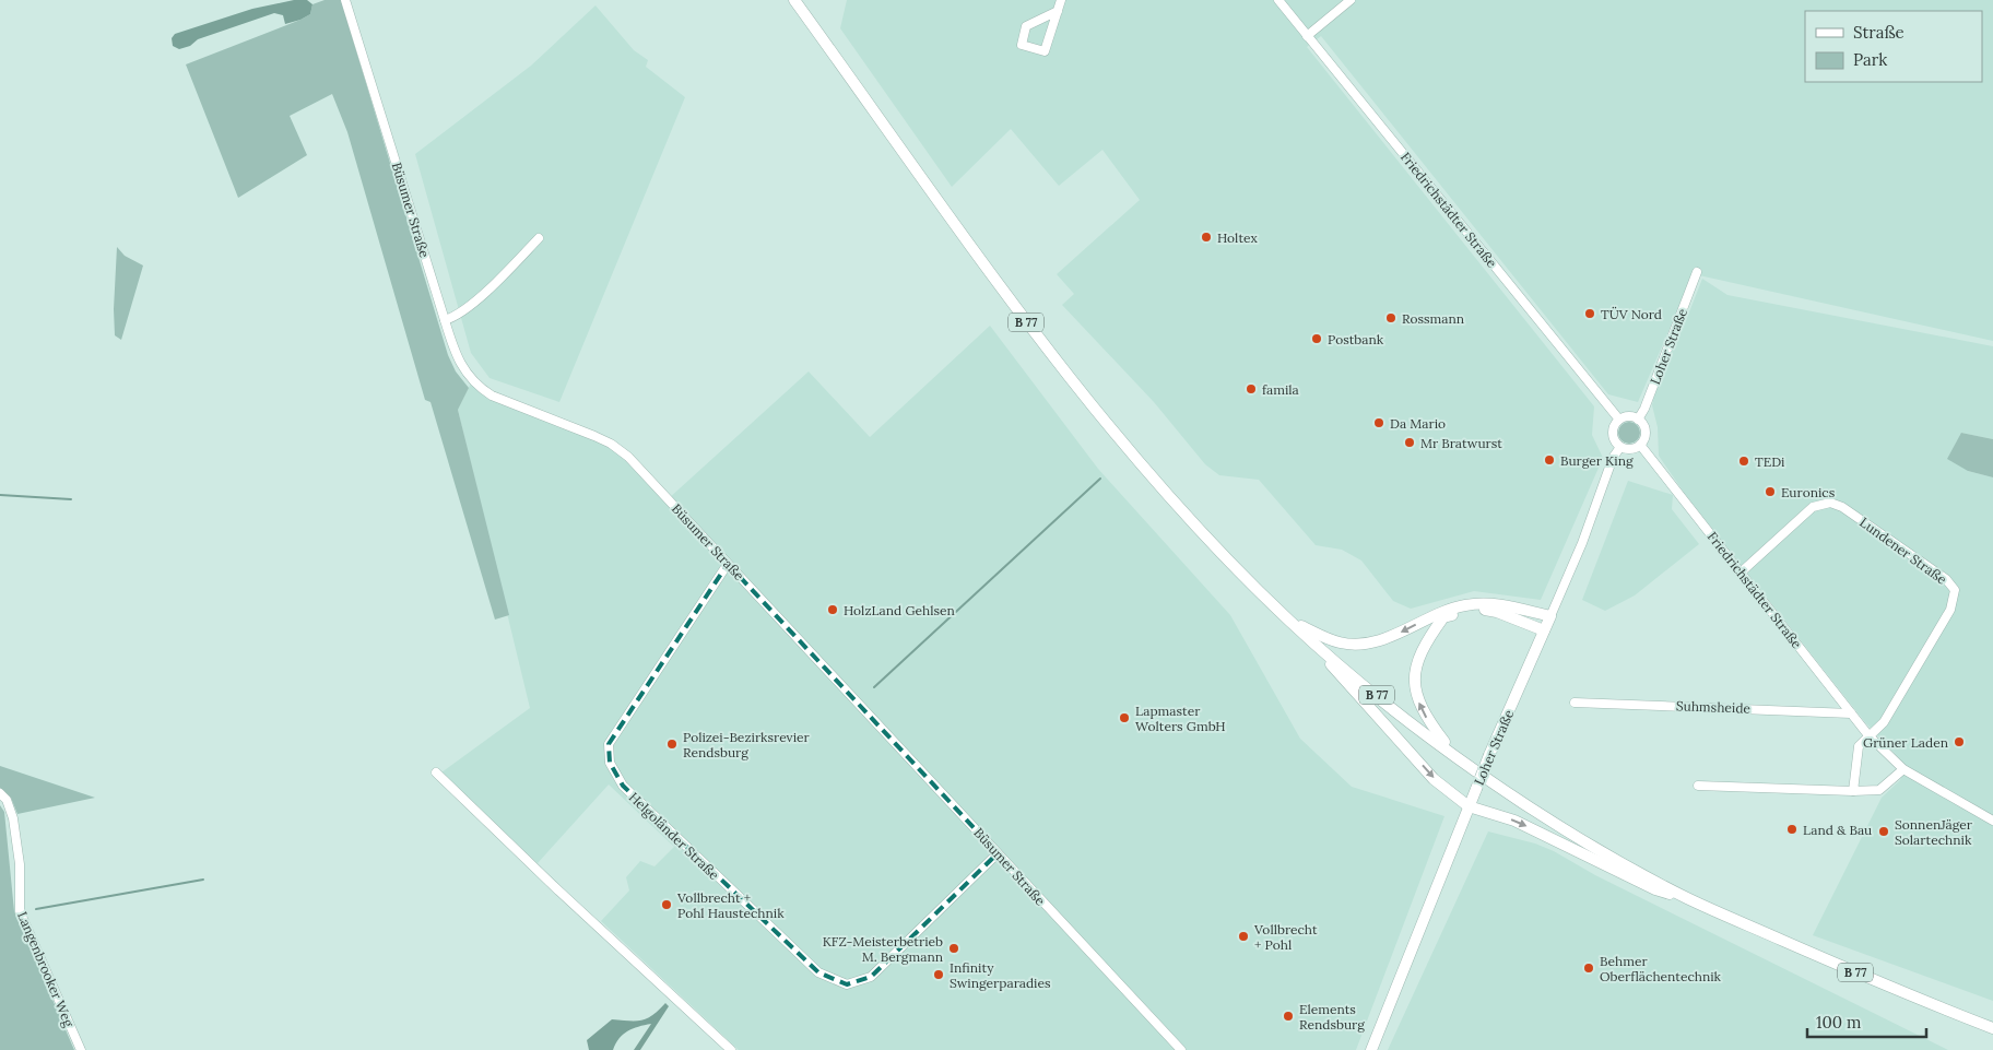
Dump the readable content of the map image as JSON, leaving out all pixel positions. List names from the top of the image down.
{
  "streets": {
    "main road": ["B 77", "Loher Straße"],
    "street": [
      "Büsumer Straße",
      "Friedrichstädter Straße",
      "Lundener Straße",
      "Suhmsheide",
      "Helgoländer Straße",
      "Langenbrooker Weg"
    ]
  },
  "crossings": [
    ["Büsumer Straße", "Helgoländer Straße"],
    ["Friedrichstädter Straße", "Loher Straße"],
    ["Friedrichstädter Straße", "Lundener Straße"],
    ["Friedrichstädter Straße", "Suhmsheide"]
  ],
  "places": [
    "Holtex",
    "TÜV Nord",
    "Rossmann",
    "Postbank",
    "famila",
    "Da Mario",
    "Mr Bratwurst",
    "Burger King",
    "TEDi",
    "Euronics",
    "HolzLand Gehlsen",
    "Lapmaster Wolters GmbH",
    "Grüner Laden",
    "Polizei-Bezirksrevier Rendsburg",
    "Land & Bau",
    "SonnenJäger Solartechnik",
    "Vollbrecht + Pohl Haustechnik",
    "Vollbrecht + Pohl",
    "KFZ-Meisterbetrieb M. Bergmann",
    "Behmer Oberflächentechnik",
    "Infinity Swingerparadies",
    "Elements Rendsburg"
  ],
  "legend": ["Straße", "Park"],
  "scale_bar": "100 m"
}
